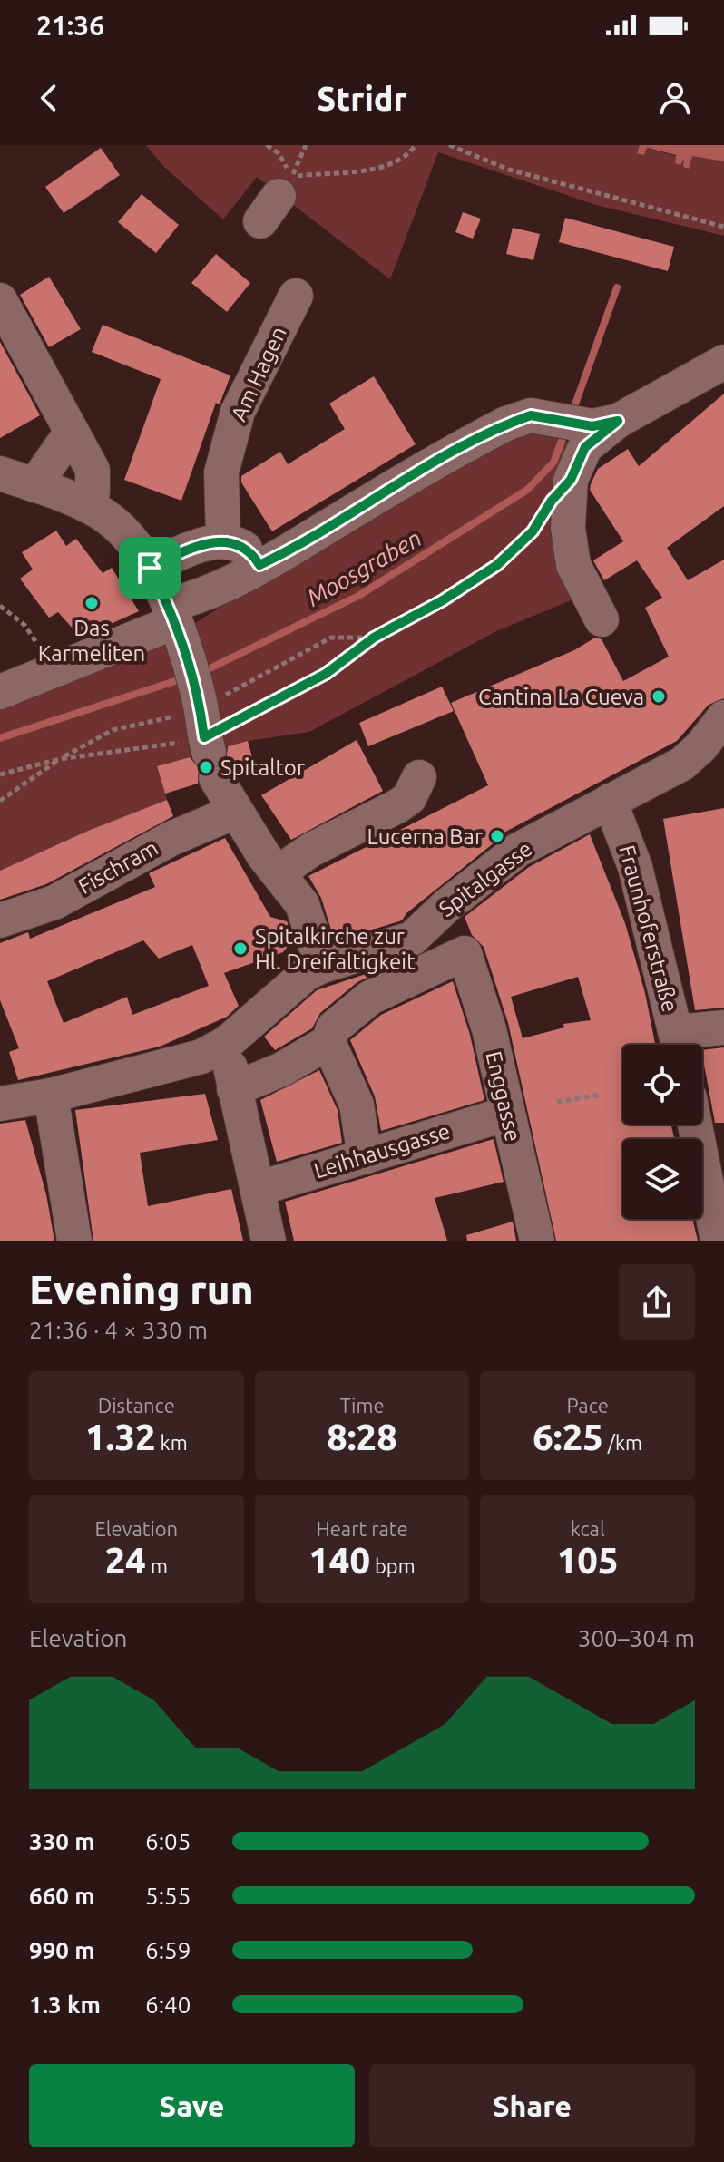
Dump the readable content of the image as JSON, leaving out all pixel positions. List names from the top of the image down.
{
  "streets": {
    "street": [
      "Am Hagen",
      "Fischram",
      "Spitalgasse",
      "Fraunhoferstraße",
      "Enggasse",
      "Leihhausgasse"
    ]
  },
  "crossings": [
    ["Spitalgasse", "Fraunhoferstraße"],
    ["Enggasse", "Leihhausgasse"]
  ],
  "water": ["Moosgraben"],
  "places": [
    "Das Karmeliten",
    "Cantina La Cueva",
    "Spitaltor",
    "Lucerna Bar",
    "Spitalkirche zur Hl. Dreifaltigkeit"
  ],
  "page": {
    "status": "21:36",
    "header": "Stridr",
    "heading": ["Evening run", "21:36 · 4 × 330 m"],
    "stats": [
      ["Distance", "1.32 km"],
      ["Time", "8:28"],
      ["Pace", "6:25 /km"],
      ["Elevation", "24 m"],
      ["Heart rate", "140 bpm"],
      ["kcal", "105"]
    ],
    "chart": ["Elevation", "300–304 m"],
    "list": [
      {
        "name": "330 m",
        "note": "6:05"
      },
      {
        "name": "660 m",
        "note": "5:55"
      },
      {
        "name": "990 m",
        "note": "6:59"
      },
      {
        "name": "1.3 km",
        "note": "6:40"
      }
    ],
    "buttons": ["Save", "Share"]
  }
}
